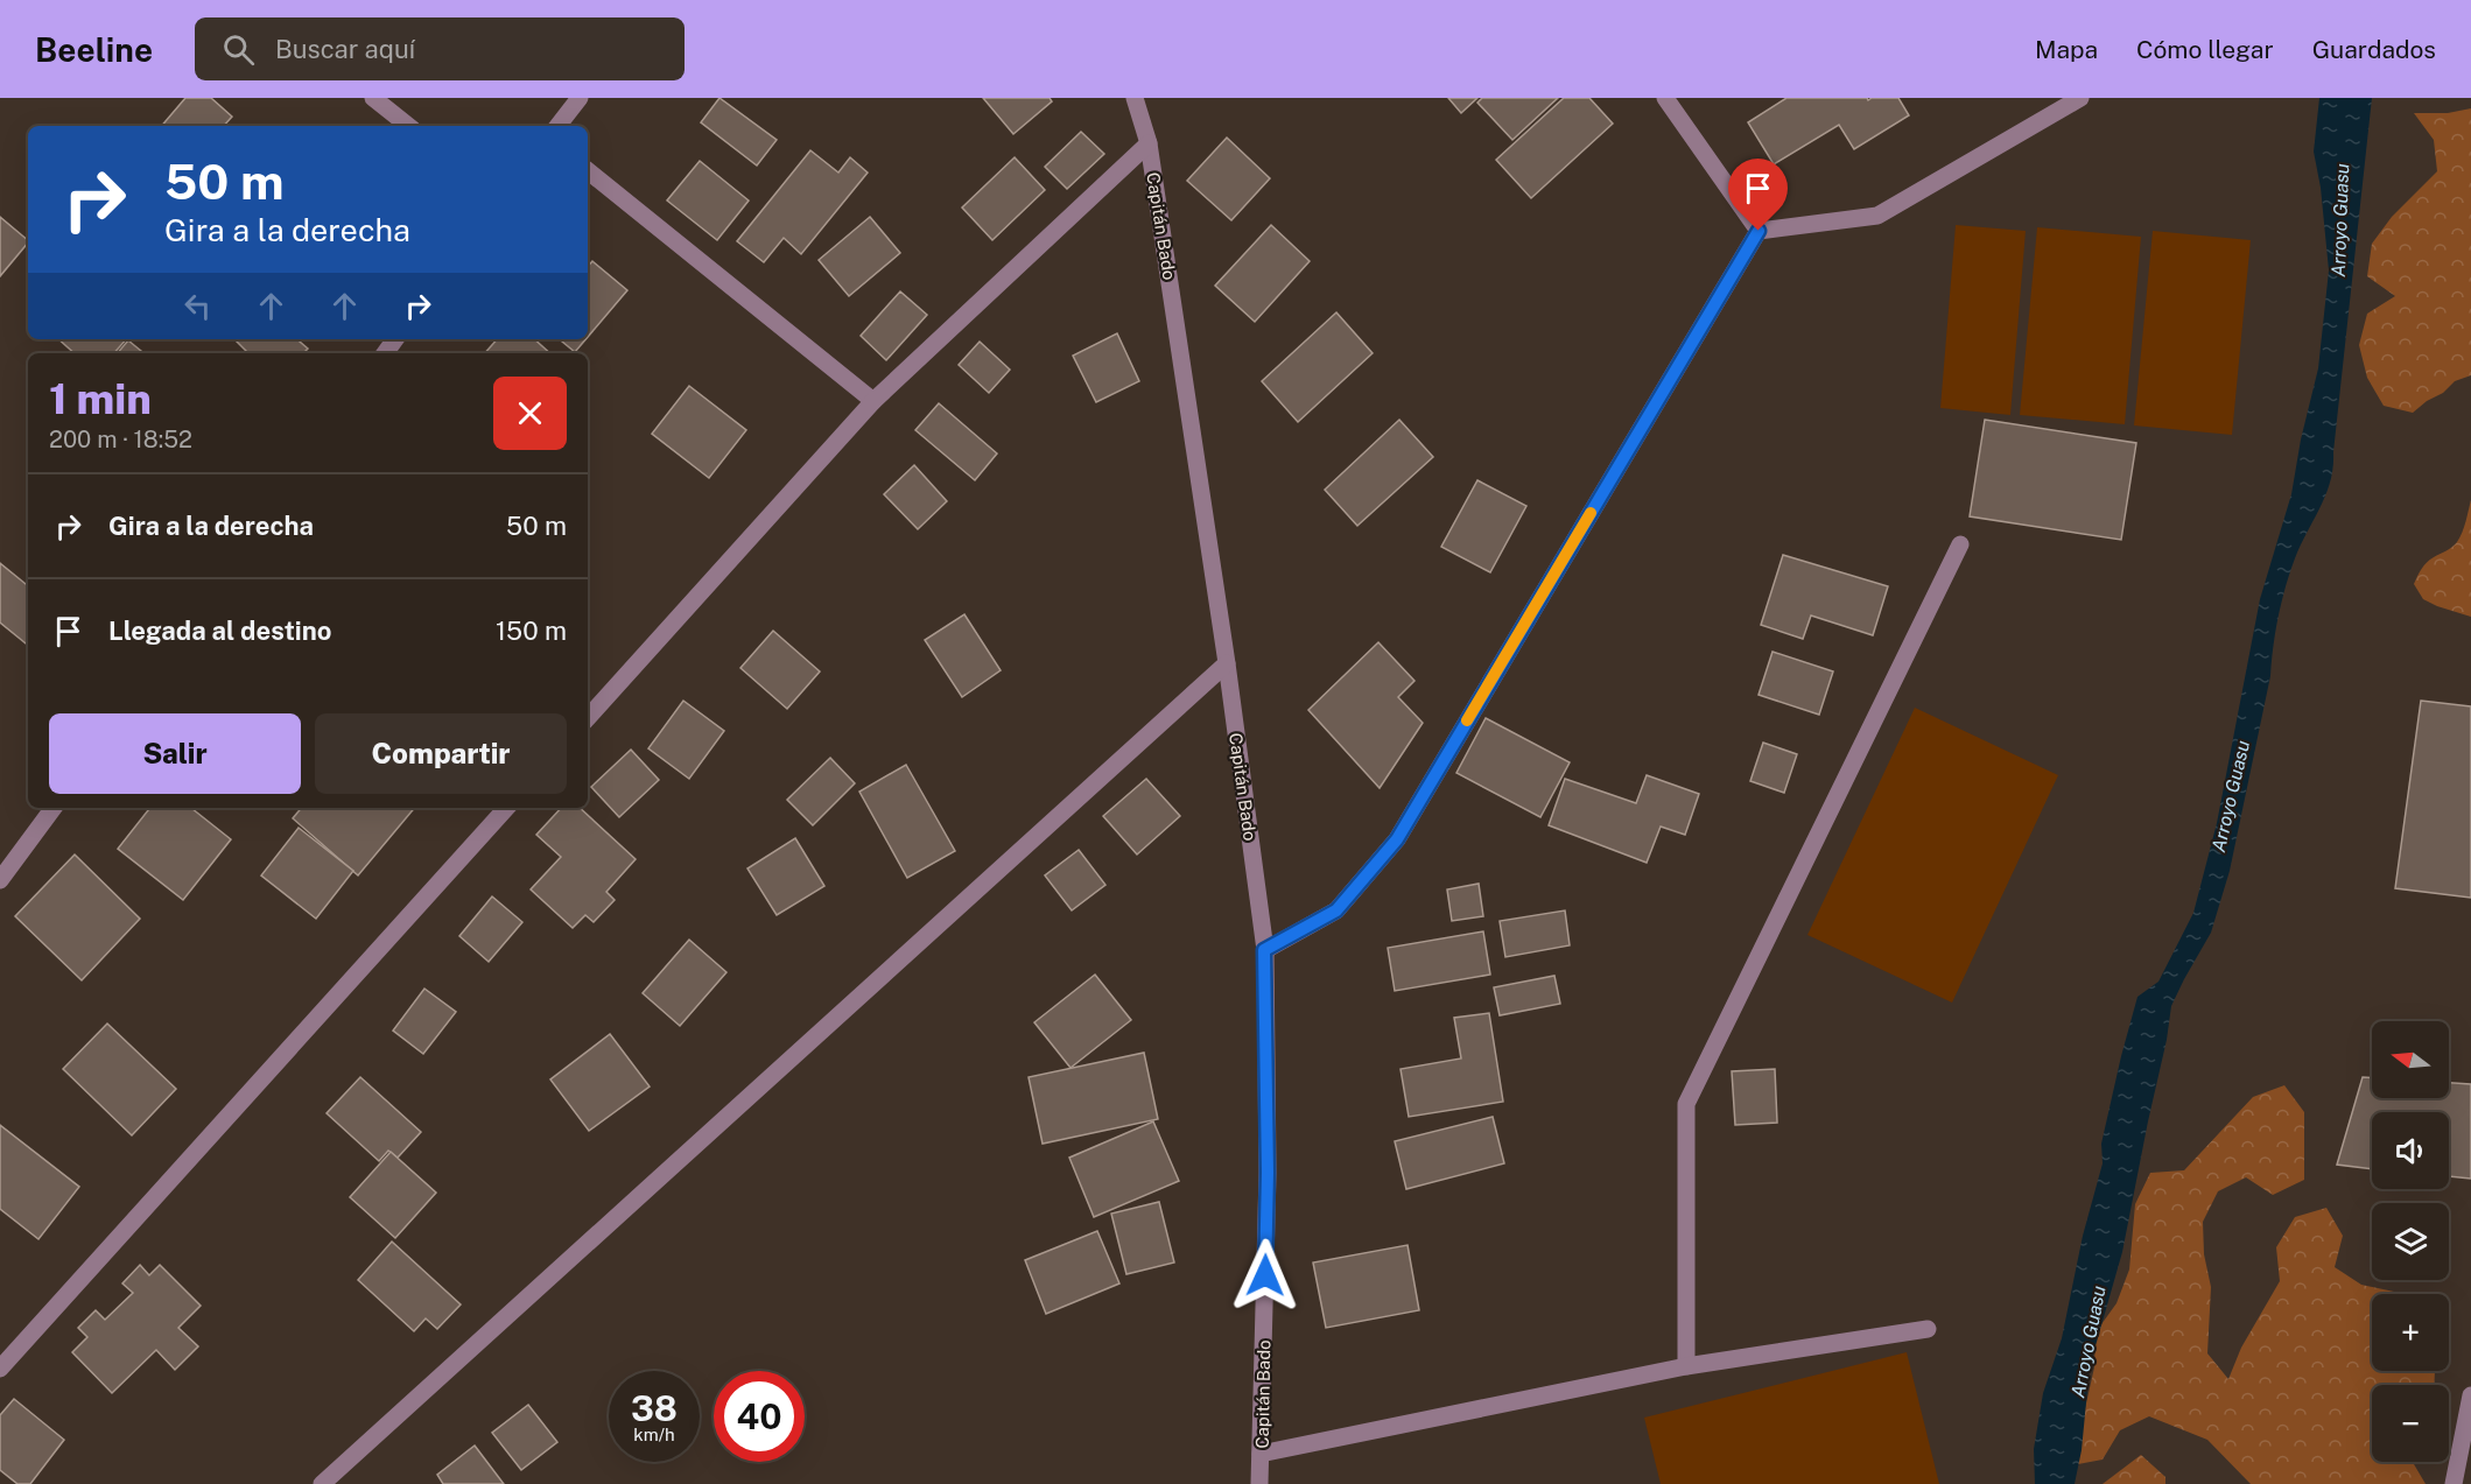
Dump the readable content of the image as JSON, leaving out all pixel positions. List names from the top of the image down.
{
  "streets": {
    "street": ["Capitán Bado"]
  },
  "water": ["Arroyo Guasu"],
  "north": "left",
  "page": {
    "header": "Beeline",
    "search": "Buscar aquí",
    "nav": ["Mapa", "Cómo llegar", "Guardados"],
    "turn": ["50 m", "Gira a la derecha"],
    "heading": ["1 min", "200 m · 18:52"],
    "list": [
      {
        "name": "Gira a la derecha",
        "value": "50 m"
      },
      {
        "name": "Llegada al destino",
        "value": "150 m"
      }
    ],
    "buttons": ["Salir", "Compartir"],
    "map_buttons": ["+", "−"],
    "speed": "38 km/h",
    "limit": "40"
  }
}
